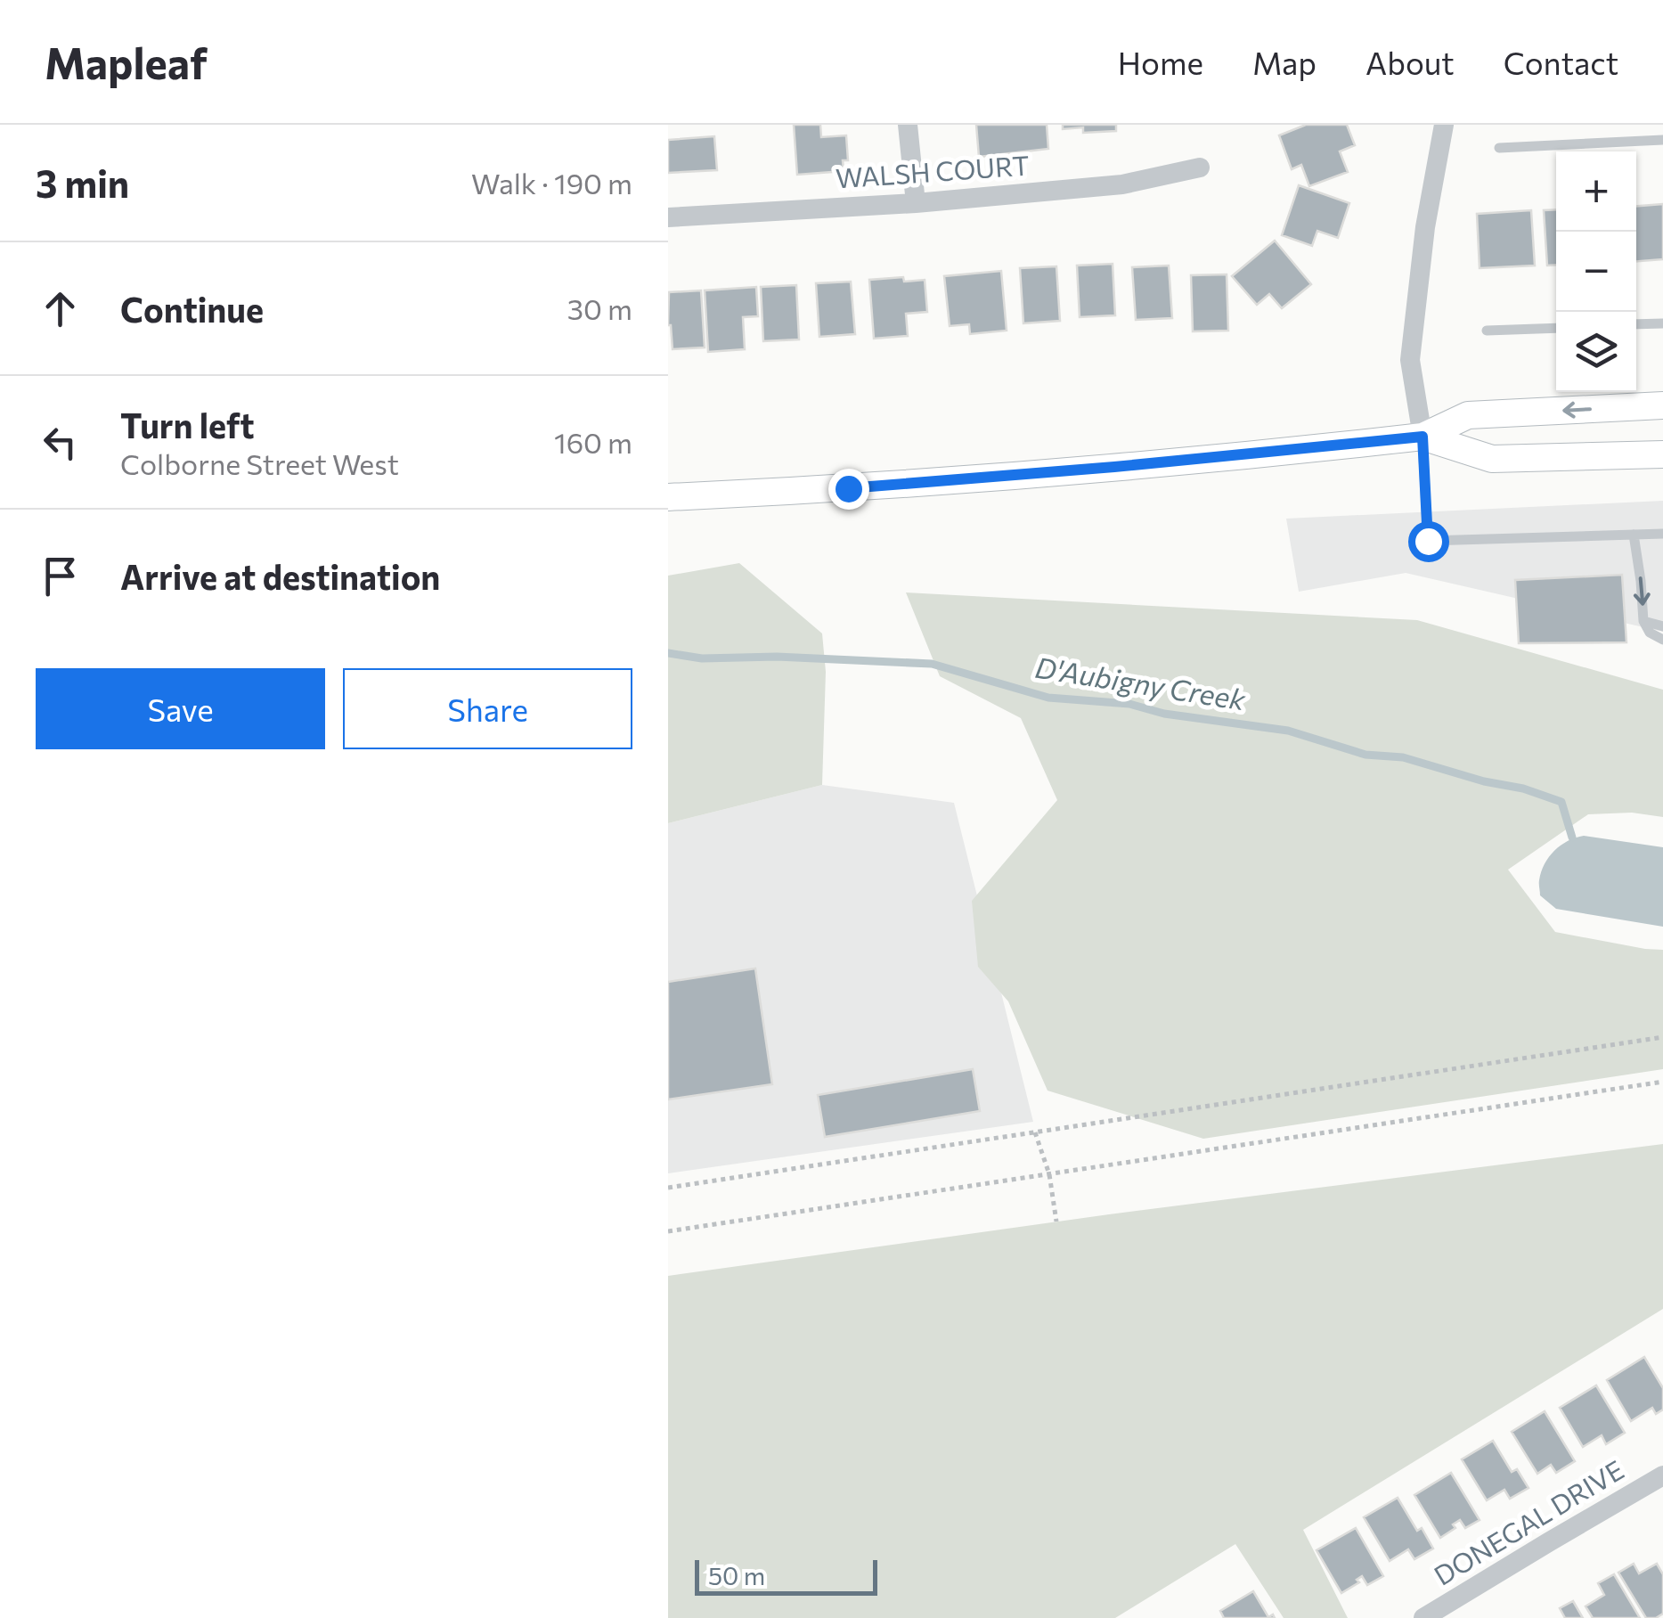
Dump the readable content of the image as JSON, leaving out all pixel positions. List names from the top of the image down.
{
  "streets": {
    "street": ["WALSH COURT", "DONEGAL DRIVE"]
  },
  "water": ["D'Aubigny Creek"],
  "scale_bar": "50 m",
  "page": {
    "header": "Mapleaf",
    "nav": [
      "Home",
      "Map",
      "About",
      "Contact"
    ],
    "heading": ["3 min", "Walk · 190 m"],
    "map_buttons": ["+", "−"],
    "list": [
      ["Continue", "30 m"],
      ["Turn left", "Colborne Street West", "160 m"],
      "Arrive at destination"
    ],
    "buttons": ["Save", "Share"],
    "scale": "50 m"
  }
}
